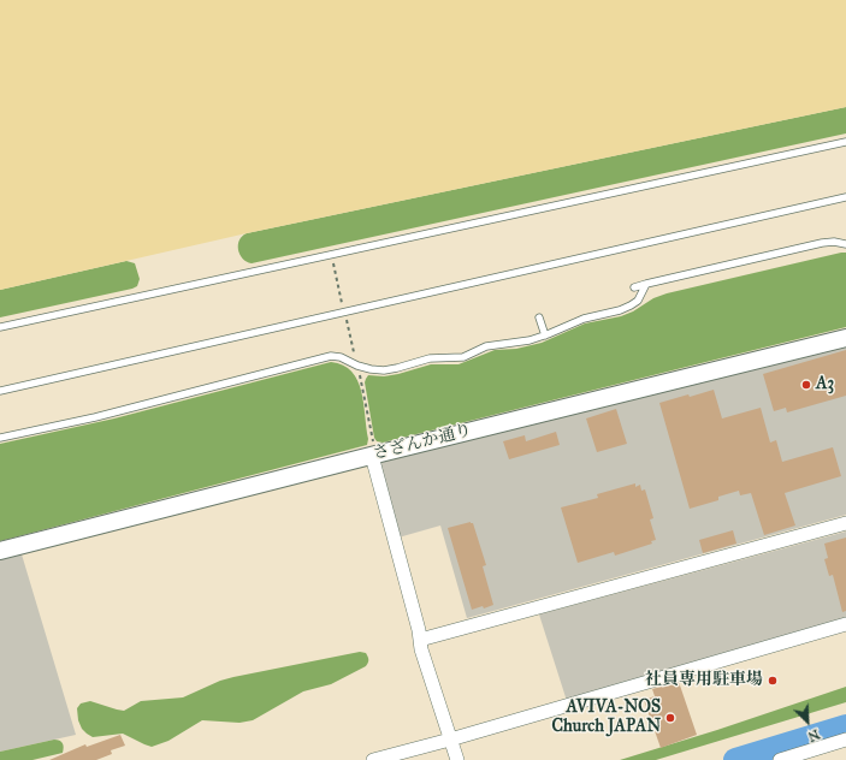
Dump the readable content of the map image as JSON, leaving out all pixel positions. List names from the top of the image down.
{
  "streets": {
    "street": ["さざんか通り"]
  },
  "places": ["A3", "社員専用駐車場", "AVIVA-NOS Church JAPAN"],
  "north": "bottom right"
}
